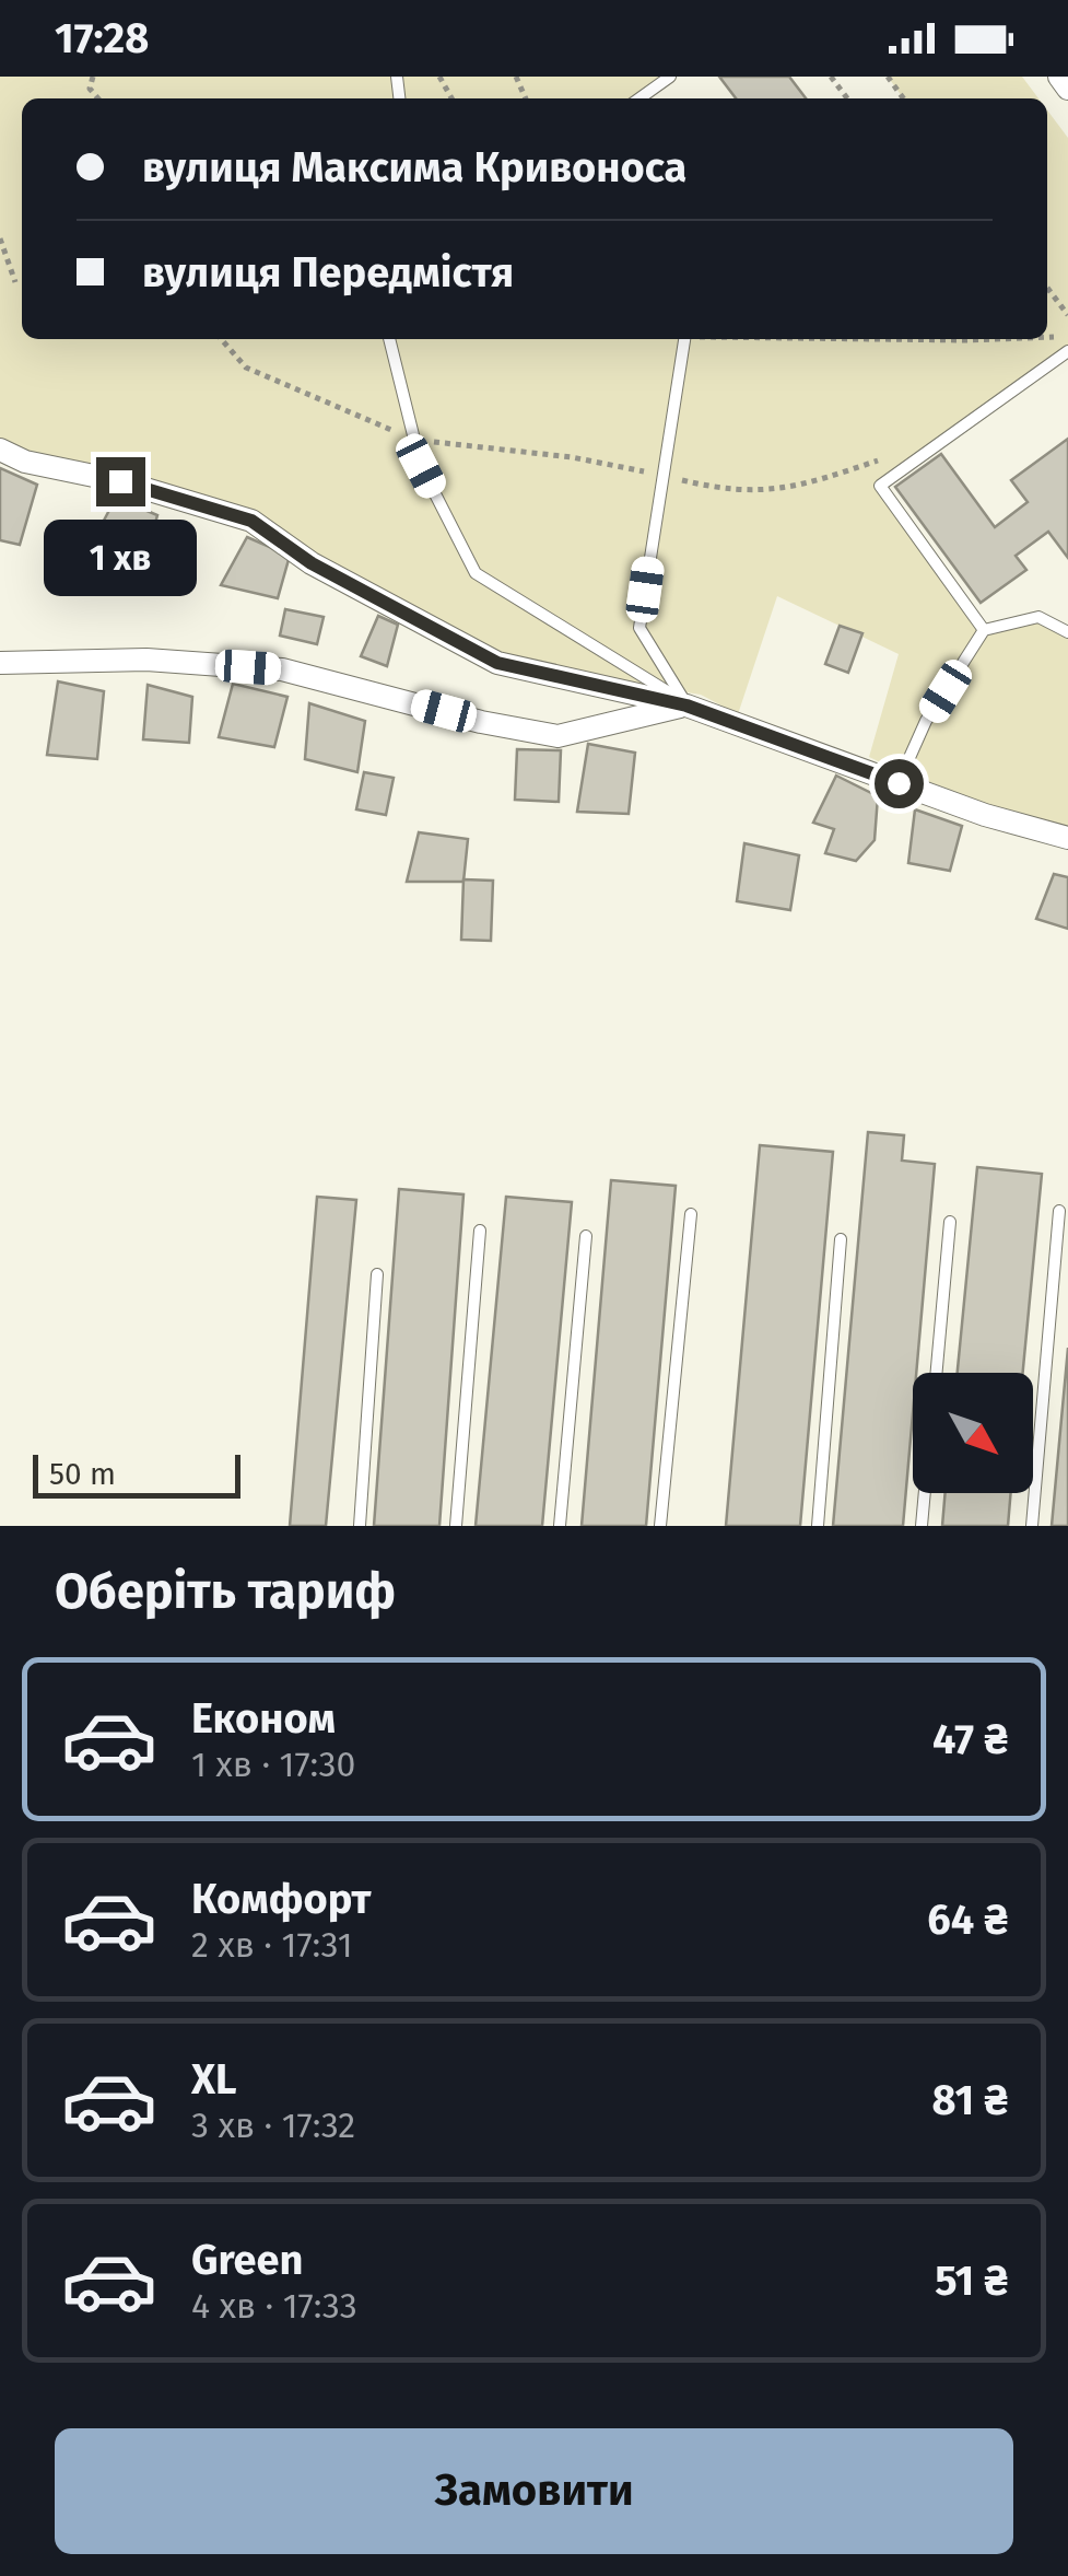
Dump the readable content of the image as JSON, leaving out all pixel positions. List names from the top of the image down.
{
  "scale_bar": "50 m",
  "north": "bottom right",
  "page": {
    "status": "17:28",
    "banner": ["вулиця Максима Кривоноса", "вулиця Передмістя"],
    "bubble": "1 хв",
    "scale": "50 m",
    "heading": "Оберіть тариф",
    "list": [
      {
        "name": "Економ",
        "note": "1 хв · 17:30",
        "value": "47 ₴"
      },
      {
        "name": "Комфорт",
        "note": "2 хв · 17:31",
        "value": "64 ₴"
      },
      {
        "name": "XL",
        "note": "3 хв · 17:32",
        "value": "81 ₴"
      },
      {
        "name": "Green",
        "note": "4 хв · 17:33",
        "value": "51 ₴"
      }
    ],
    "buttons": "Замовити"
  }
}
